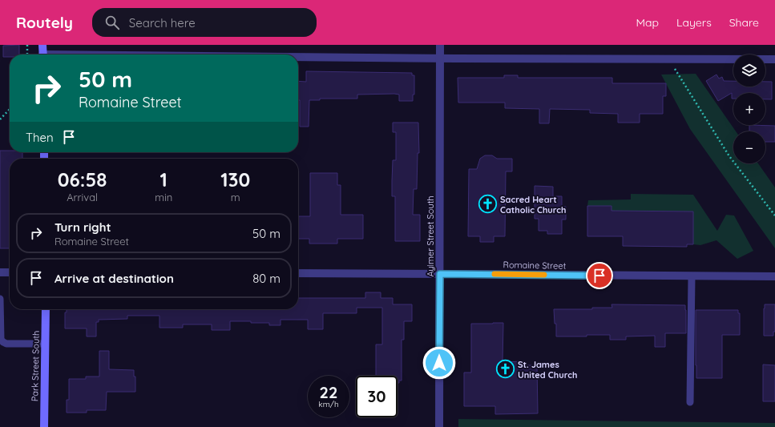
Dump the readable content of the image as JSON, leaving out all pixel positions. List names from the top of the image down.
{
  "streets": {
    "main road": ["Park Street South"],
    "street": ["Aylmer Street South", "Romaine Street"]
  },
  "crossings": [
    ["Aylmer Street South", "Romaine Street"]
  ],
  "places": {
    "church": ["Sacred Heart Catholic Church", "St. James United Church"]
  },
  "page": {
    "header": "Routely",
    "search": "Search here",
    "nav": ["Map", "Layers", "Share"],
    "map_buttons": ["+", "−"],
    "turn": ["50 m", "Romaine Street"],
    "then": "Then",
    "eta": [
      "06:58",
      "Arrival",
      "1",
      "min",
      "130",
      "m"
    ],
    "list": [
      {
        "name": "Turn right",
        "note": "Romaine Street",
        "value": "50 m"
      },
      {
        "name": "Arrive at destination",
        "value": "80 m"
      }
    ],
    "speed": "22 km/h",
    "limit": "30"
  }
}
